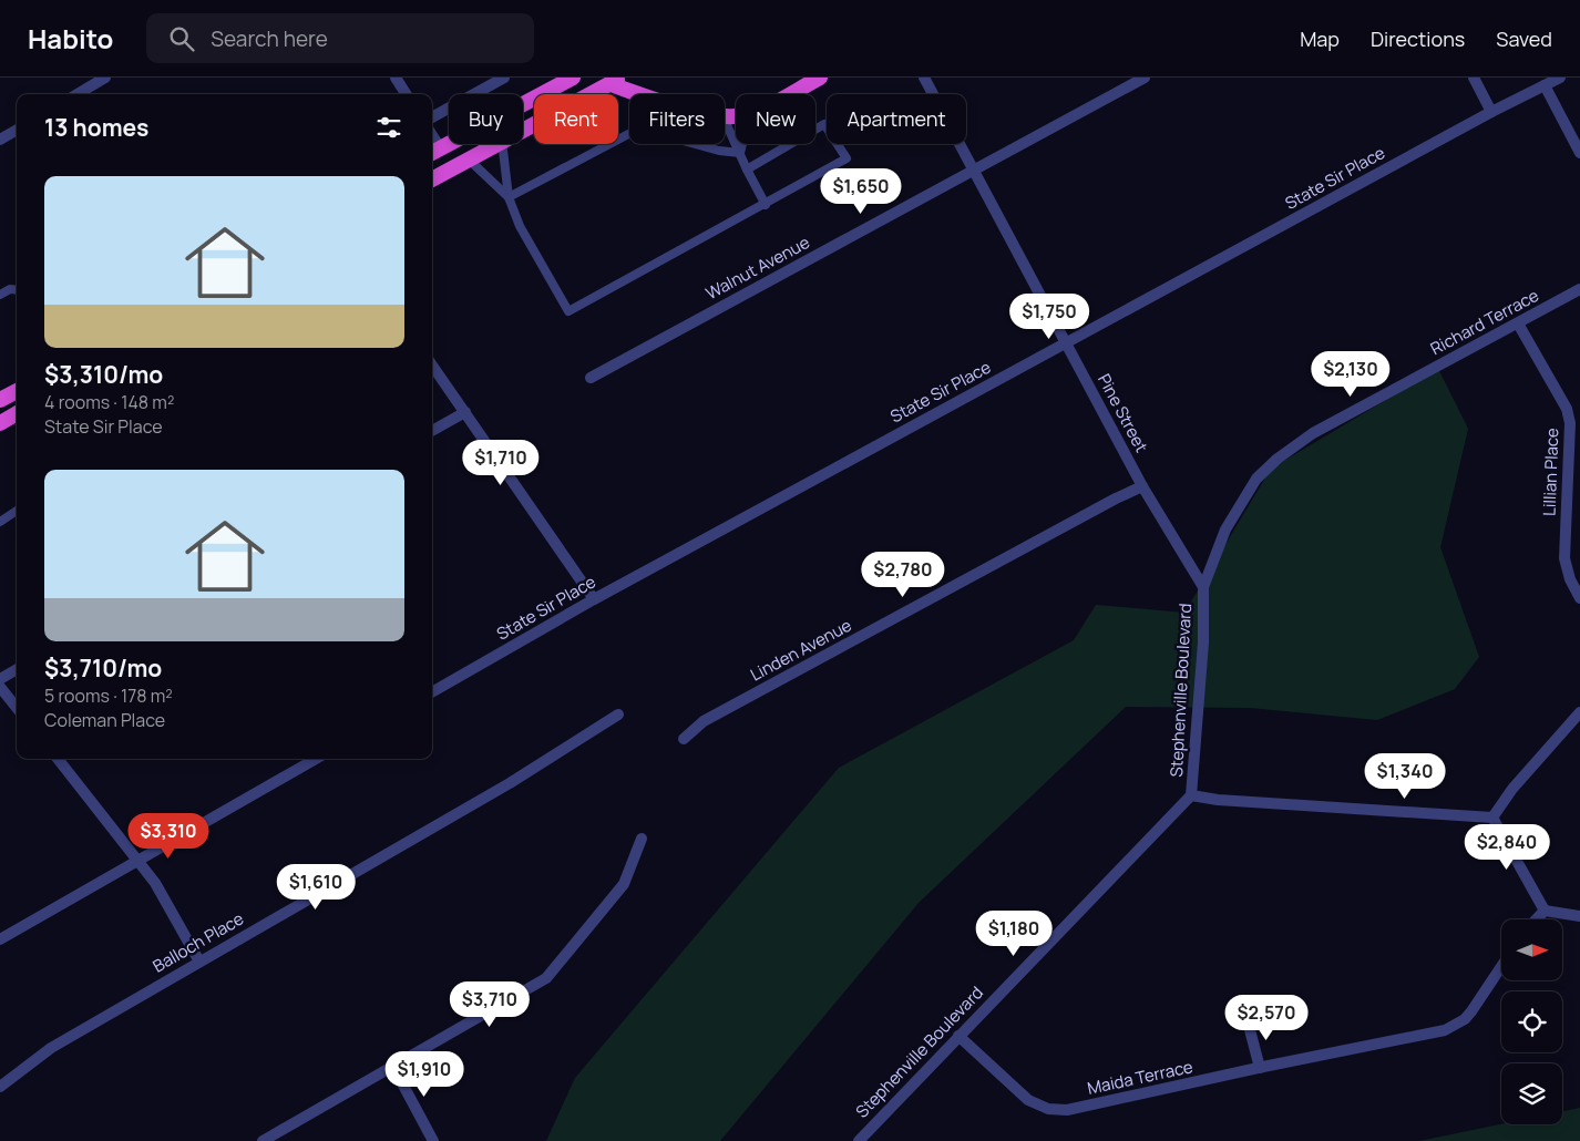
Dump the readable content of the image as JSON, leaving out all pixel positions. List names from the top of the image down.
{
  "streets": {
    "street": [
      "State Sir Place",
      "Walnut Avenue",
      "Richard Terrace",
      "Pine Street",
      "Lillian Place",
      "Linden Avenue",
      "Stephenville Boulevard",
      "Balloch Place",
      "Maida Terrace"
    ]
  },
  "crossings": [
    ["State Sir Place", "Pine Street"],
    ["Walnut Avenue", "Pine Street"],
    ["Richard Terrace", "Pine Street"],
    ["Richard Terrace", "Lillian Place"],
    ["Richard Terrace", "Stephenville Boulevard"],
    ["Pine Street", "Linden Avenue"],
    ["Pine Street", "Stephenville Boulevard"],
    ["Stephenville Boulevard", "Maida Terrace"]
  ],
  "north": "right",
  "page": {
    "header": "Habito",
    "search": "Search here",
    "nav": ["Map", "Directions", "Saved"],
    "chip": [
      "Buy",
      "Rent",
      "Filters",
      "New",
      "Apartment"
    ],
    "heading": "13 homes",
    "list": [
      {
        "name": "$3,310/mo",
        "note": "4 rooms · 148 m² · State Sir Place"
      },
      {
        "name": "$3,710/mo",
        "note": "5 rooms · 178 m² · Coleman Place"
      }
    ],
    "price": [
      "$1,650",
      "$1,750",
      "$2,130",
      "$1,710",
      "$2,780",
      "$1,340",
      "$3,310",
      "$2,840",
      "$1,610",
      "$1,180",
      "$3,710",
      "$2,570",
      "$1,910"
    ]
  }
}
